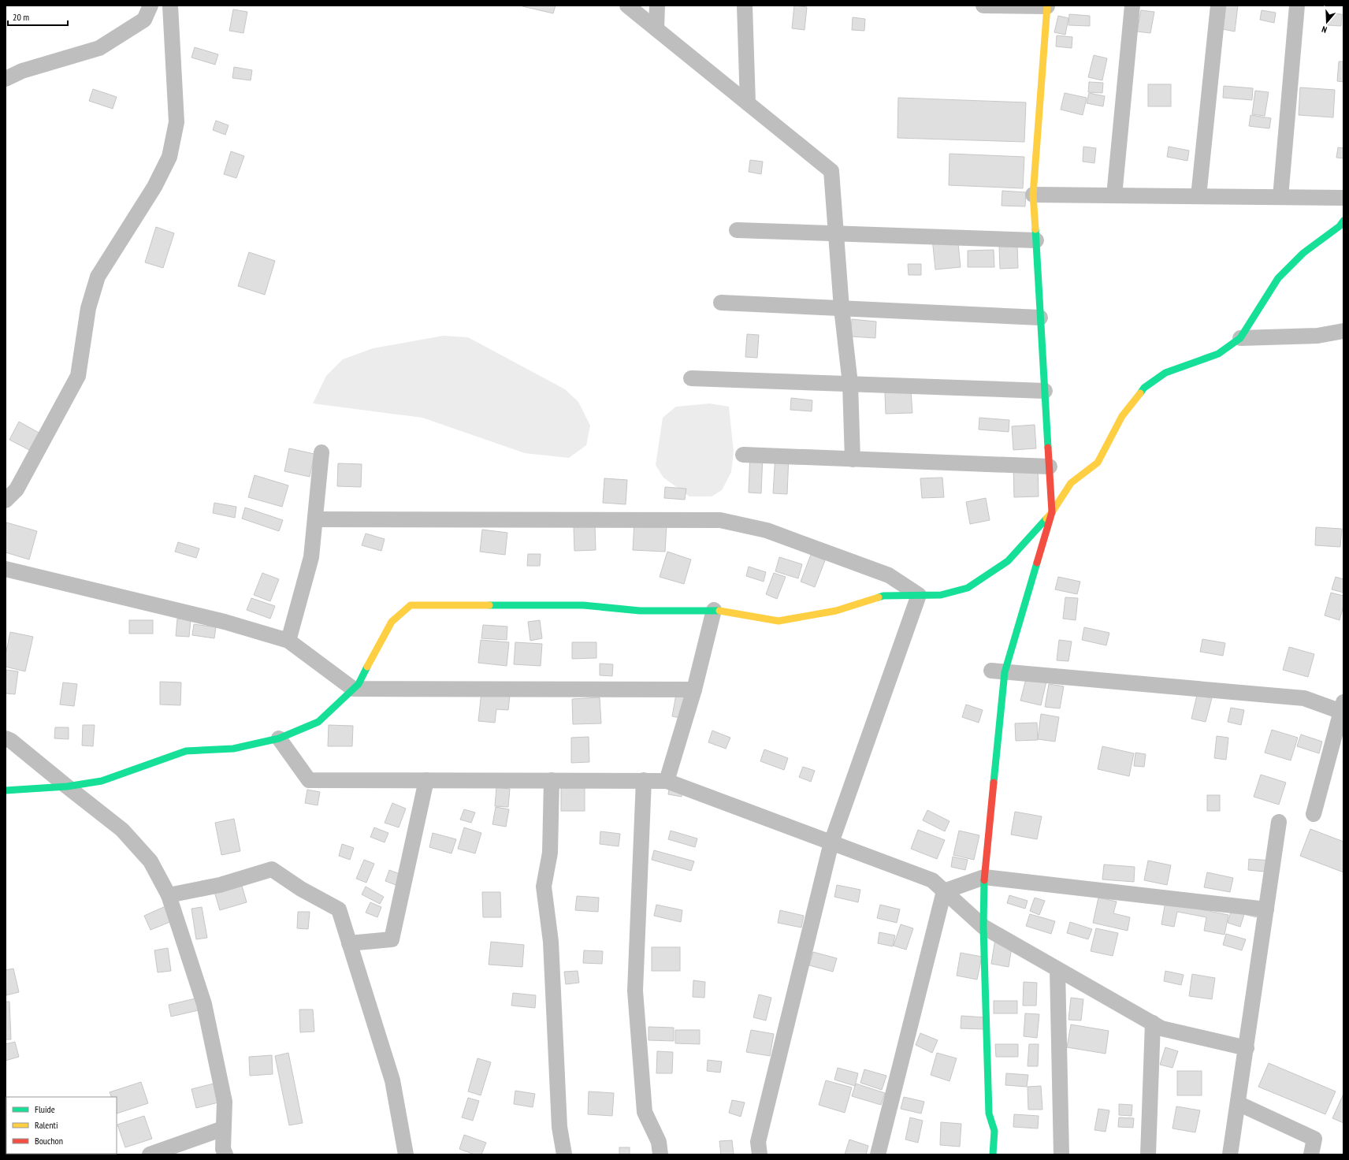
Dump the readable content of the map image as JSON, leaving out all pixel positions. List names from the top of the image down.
{
  "legend": ["Fluide", "Ralenti", "Bouchon"],
  "scale_bar": "20 m",
  "north": "bottom"
}
